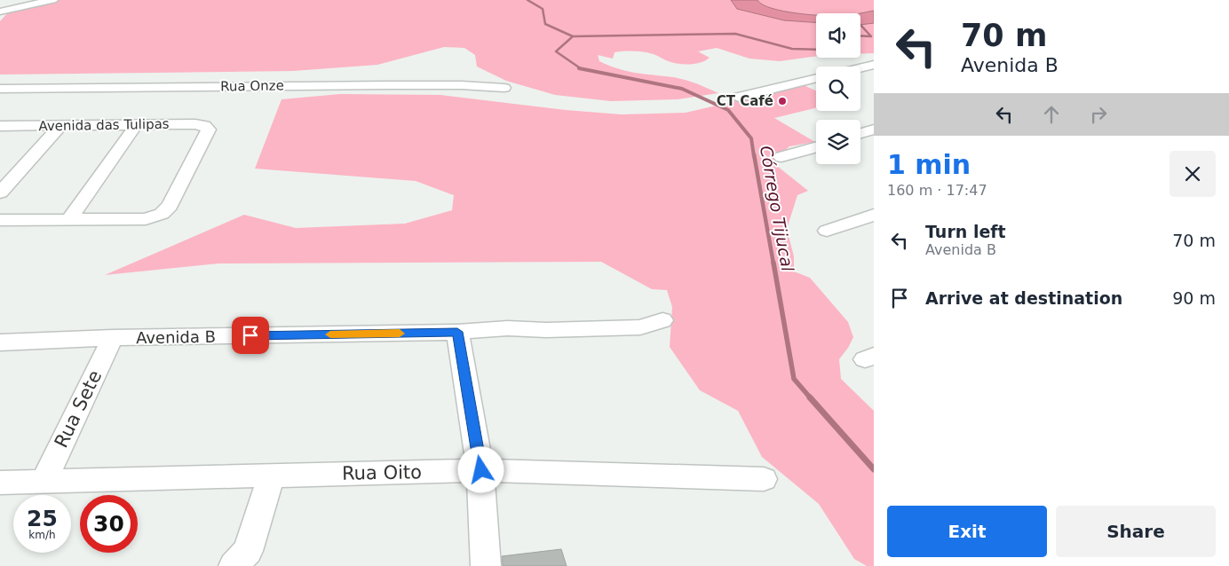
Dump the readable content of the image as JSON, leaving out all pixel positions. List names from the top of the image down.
{
  "streets": {
    "street": [
      "Rua Onze",
      "Avenida das Tulipas",
      "Avenida B",
      "Rua Sete",
      "Rua Oito"
    ]
  },
  "crossings": [
    ["Avenida B", "Rua Sete"],
    ["Rua Sete", "Rua Oito"]
  ],
  "water": ["Córrego Tijucal"],
  "places": ["CT Café"],
  "page": {
    "turn": ["70 m", "Avenida B"],
    "heading": ["1 min", "160 m · 17:47"],
    "list": [
      {
        "name": "Turn left",
        "note": "Avenida B",
        "value": "70 m"
      },
      {
        "name": "Arrive at destination",
        "value": "90 m"
      }
    ],
    "speed": "25 km/h",
    "limit": "30",
    "buttons": ["Exit", "Share"]
  }
}
